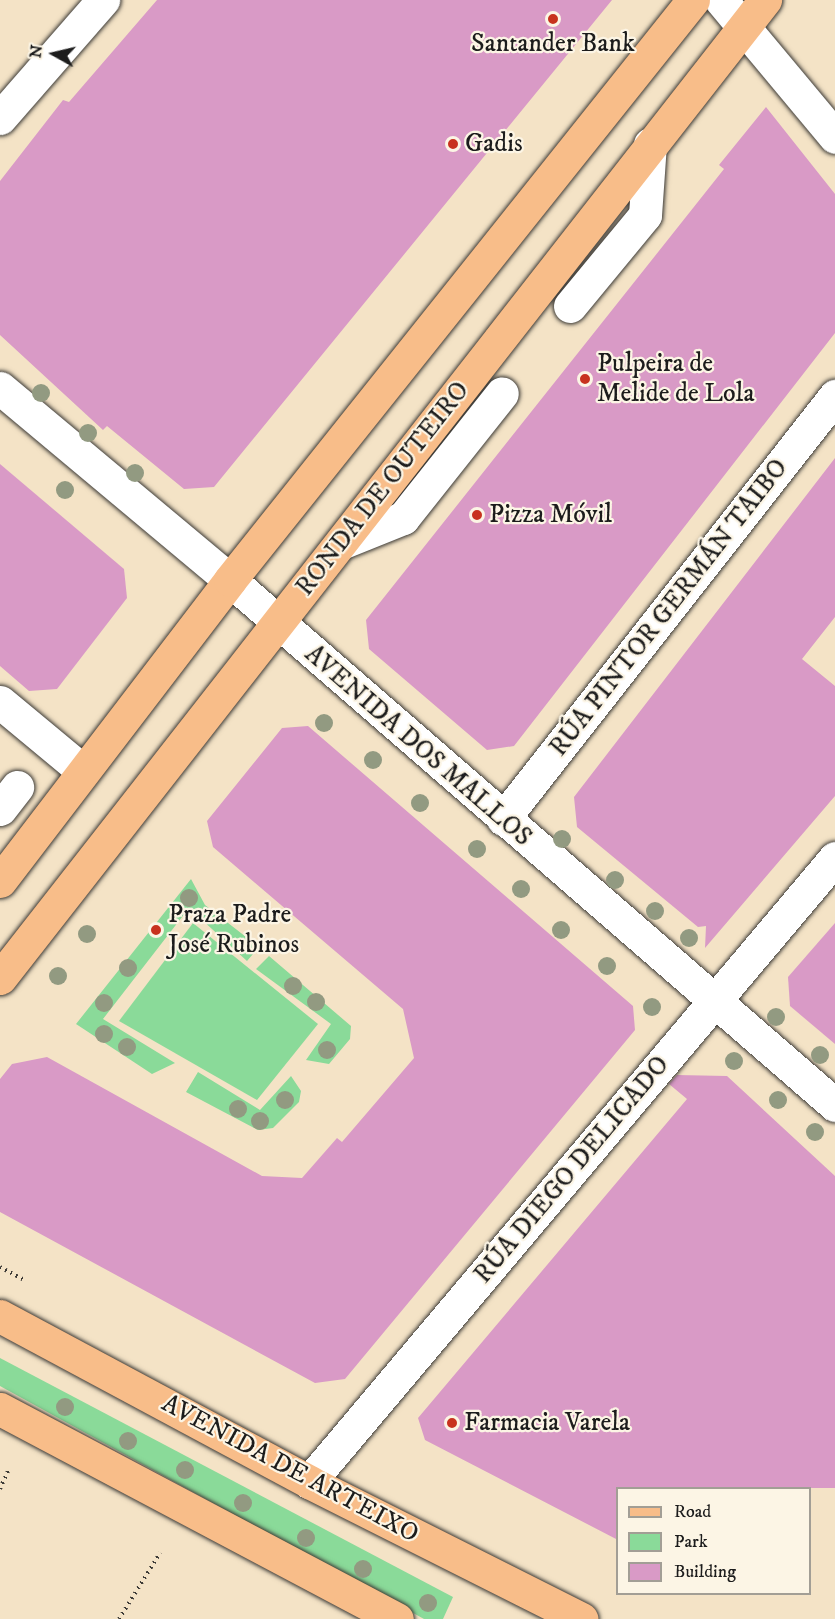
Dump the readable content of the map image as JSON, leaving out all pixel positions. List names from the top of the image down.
{
  "streets": {
    "main road": ["RONDA DE OUTEIRO", "AVENIDA DE ARTEIXO"],
    "street": ["RÚA PINTOR GERMÁN TAIBO", "AVENIDA DOS MALLOS", "RÚA DIEGO DELICADO"]
  },
  "crossings": [
    ["RONDA DE OUTEIRO", "AVENIDA DOS MALLOS"],
    ["RÚA PINTOR GERMÁN TAIBO", "AVENIDA DOS MALLOS"],
    ["AVENIDA DOS MALLOS", "RÚA DIEGO DELICADO"],
    ["RÚA DIEGO DELICADO", "AVENIDA DE ARTEIXO"]
  ],
  "places": [
    "Santander Bank",
    "Gadis",
    "Pulpeira de Melide de Lola",
    "Pizza Móvil",
    "Praza Padre José Rubinos",
    "Farmacia Varela"
  ],
  "legend": ["Road", "Park", "Building"],
  "north": "left"
}
